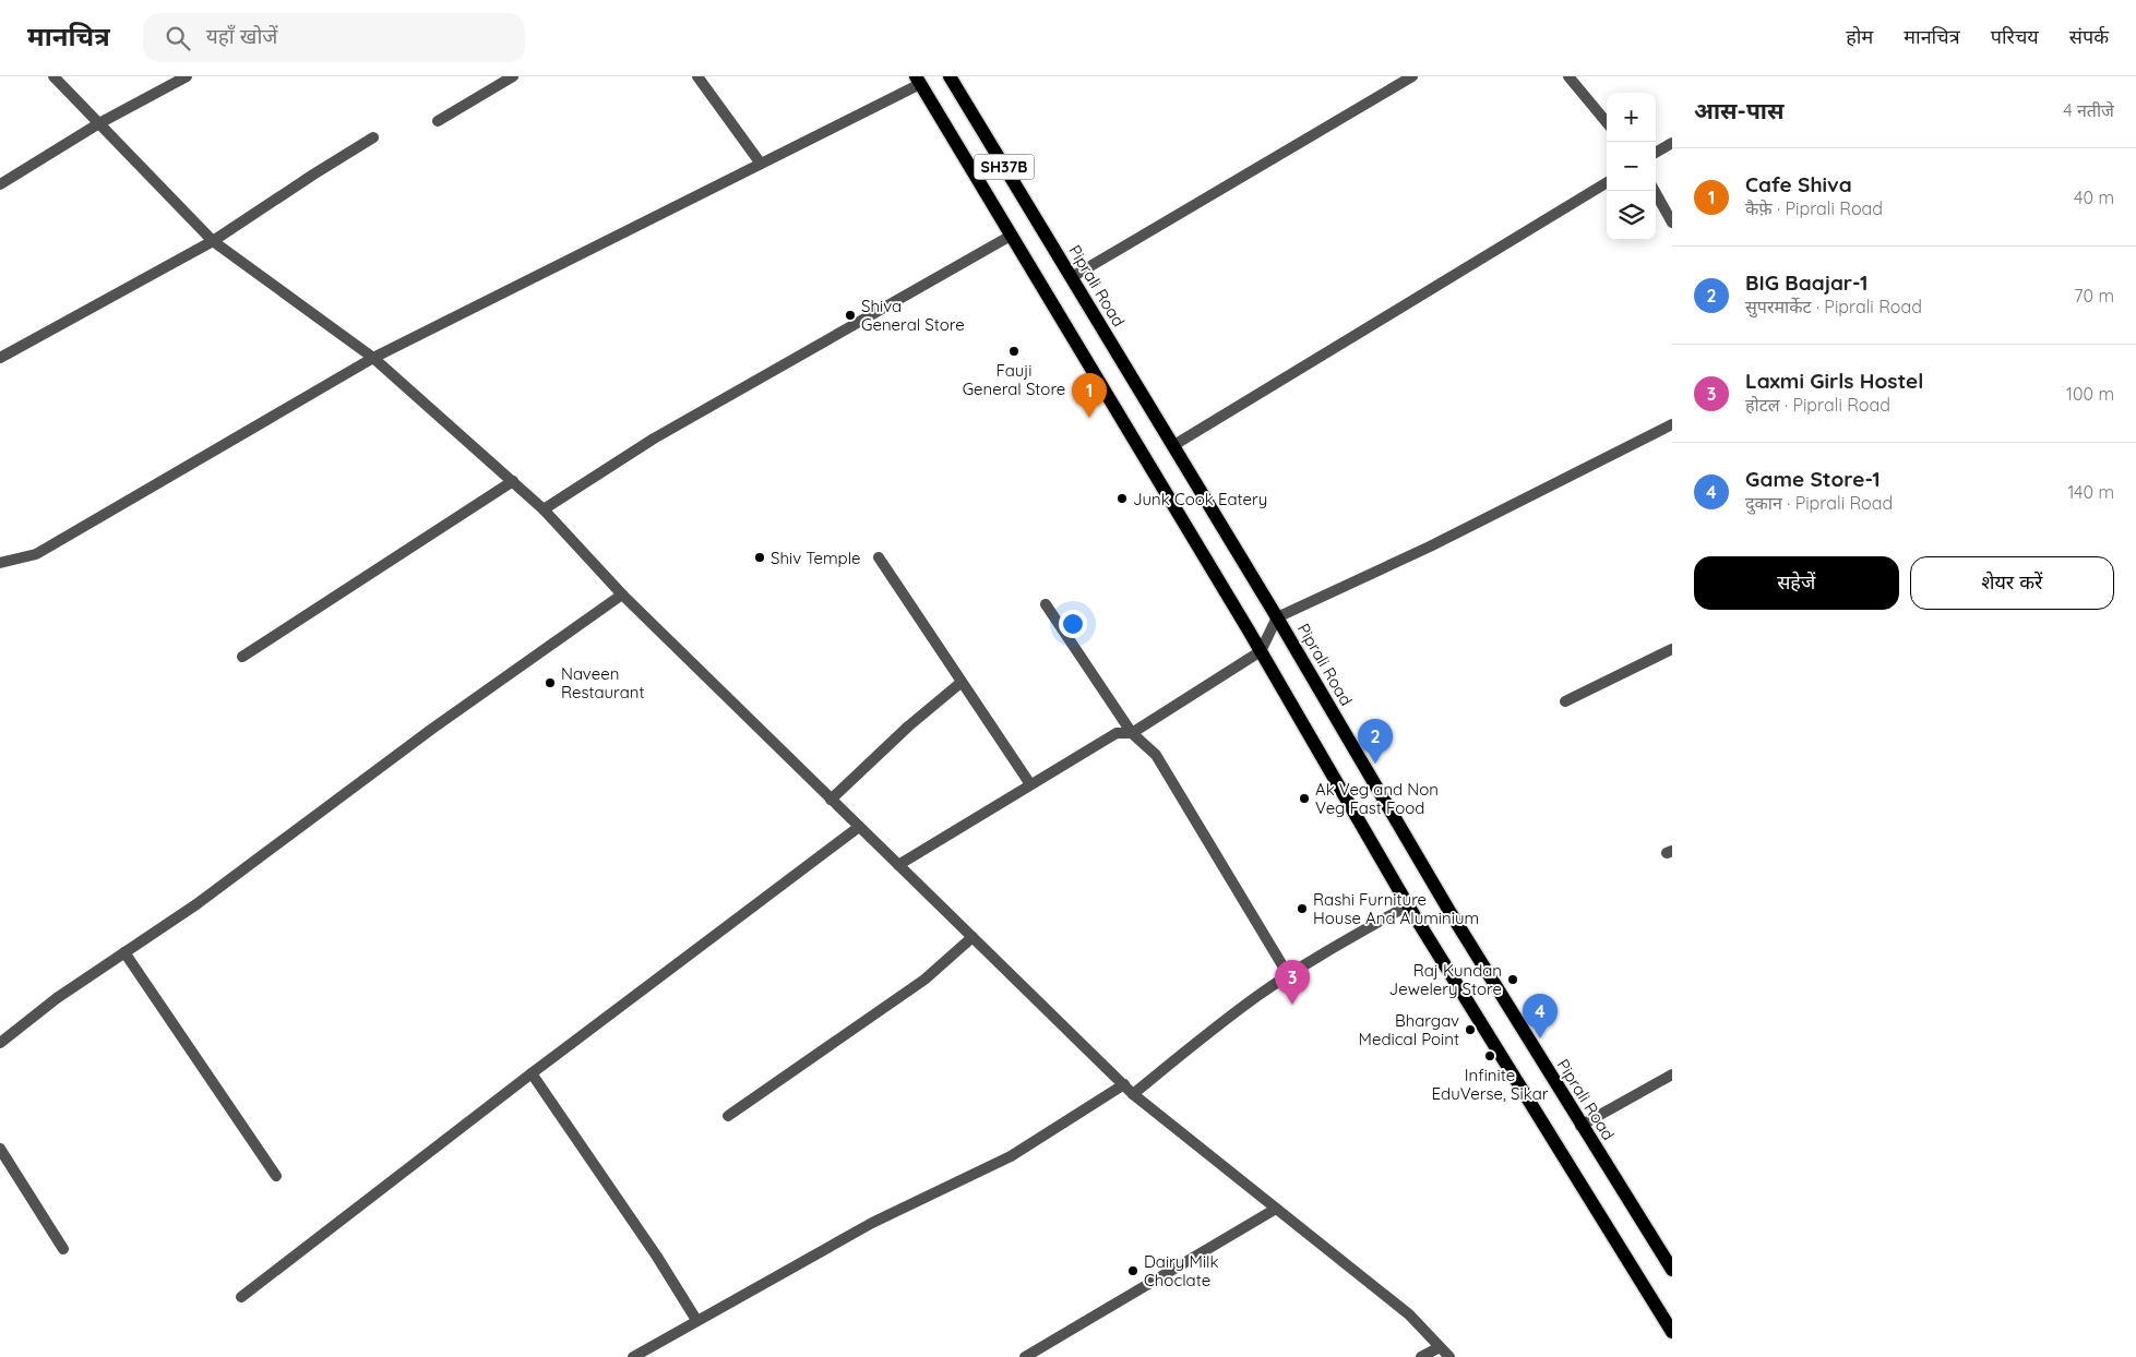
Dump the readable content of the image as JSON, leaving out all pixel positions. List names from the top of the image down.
{
  "streets": {
    "main road": ["SH37B", "Piprali Road"]
  },
  "places": [
    "Shiva General Store",
    "Fauji General Store",
    "Junk Cook Eatery",
    "Shiv Temple",
    "Naveen Restaurant",
    "Ak Veg and Non Veg Fast Food",
    "Rashi Furniture House And Aluminium",
    "Raj Kundan Jewelery Store",
    "Bhargav Medical Point",
    "Infinite EduVerse, Sikar",
    "Dairy Milk Choclate"
  ],
  "page": {
    "header": "मानचित्र",
    "search": "यहाँ खोजें",
    "nav": [
      "होम",
      "मानचित्र",
      "परिचय",
      "संपर्क"
    ],
    "heading": ["आस-पास", "4 नतीजे"],
    "map_buttons": ["+", "−"],
    "list": [
      {
        "mark": "1",
        "name": "Cafe Shiva",
        "note": "कैफ़े · Piprali Road",
        "value": "40 m"
      },
      {
        "mark": "2",
        "name": "BIG Baajar-1",
        "note": "सुपरमार्केट · Piprali Road",
        "value": "70 m"
      },
      {
        "mark": "3",
        "name": "Laxmi Girls Hostel",
        "note": "होटल · Piprali Road",
        "value": "100 m"
      },
      {
        "mark": "4",
        "name": "Game Store-1",
        "note": "दुकान · Piprali Road",
        "value": "140 m"
      }
    ],
    "pins": [
      "1",
      "2",
      "3",
      "4"
    ],
    "buttons": ["सहेजें", "शेयर करें"]
  }
}
